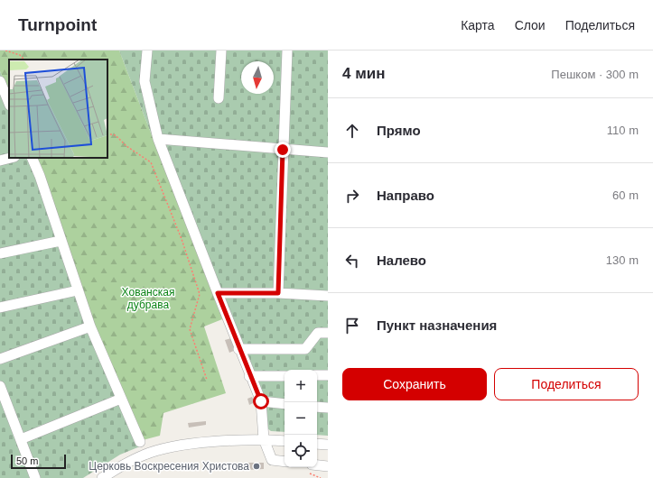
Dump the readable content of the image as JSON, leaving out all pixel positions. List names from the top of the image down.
{
  "parks": ["Хованская дубрава"],
  "places": ["Церковь Воскресения Христова"],
  "scale_bar": "50 m",
  "north": "bottom",
  "page": {
    "header": "Turnpoint",
    "nav": ["Карта", "Слои", "Поделиться"],
    "heading": ["4 мин", "Пешком · 300 m"],
    "list": [
      ["Прямо", "110 m"],
      ["Направо", "60 m"],
      ["Налево", "130 m"],
      "Пункт назначения"
    ],
    "buttons": ["Сохранить", "Поделиться"],
    "map_buttons": ["+", "−"],
    "scale": "50 m"
  }
}
